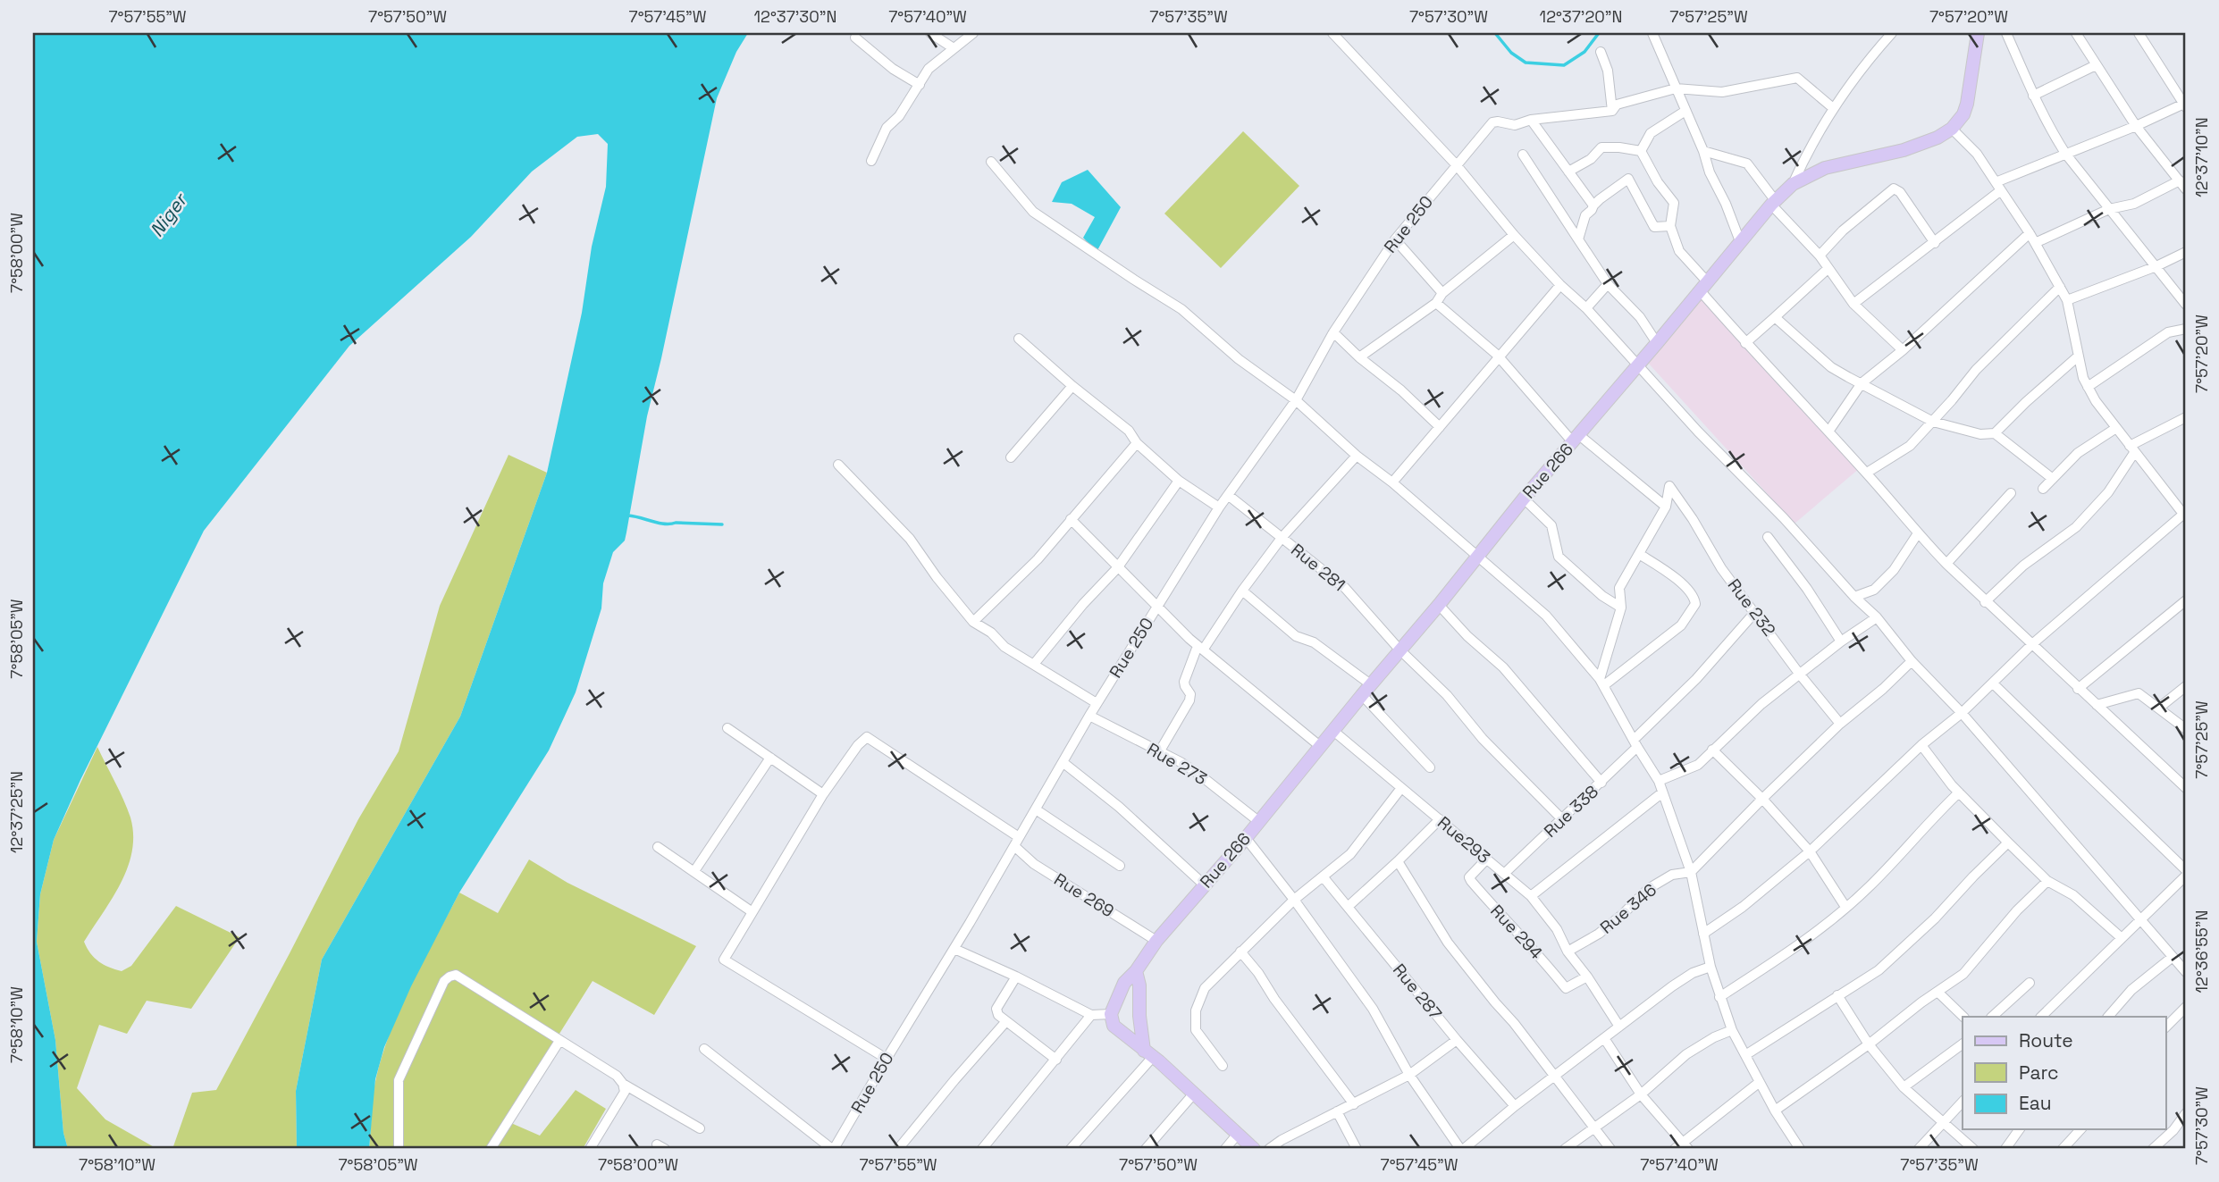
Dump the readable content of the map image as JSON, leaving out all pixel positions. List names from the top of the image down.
{
  "streets": {
    "main road": ["Rue 266"],
    "street": [
      "Rue 250",
      "Rue 281",
      "Rue 232",
      "Rue 273",
      "Rue 338",
      "Rue293",
      "Rue 269",
      "Rue 346",
      "Rue 294",
      "Rue 287"
    ]
  },
  "crossings": [
    ["Rue 250", "Rue 281"],
    ["Rue 250", "Rue 273"],
    ["Rue 250", "Rue 269"],
    ["Rue 266", "Rue 281"],
    ["Rue 266", "Rue 273"],
    ["Rue 266", "Rue293"],
    ["Rue 266", "Rue 269"],
    ["Rue 281", "Rue 338"],
    ["Rue 232", "Rue 338"],
    ["Rue 338", "Rue293"],
    ["Rue293", "Rue 346"],
    ["Rue293", "Rue 294"]
  ],
  "water": ["Niger"],
  "legend": ["Route", "Parc", "Eau"],
  "coordinates": [
    "7°57'55\"W",
    "7°57'50\"W",
    "7°57'45\"W",
    "12°37'30\"N",
    "7°57'40\"W",
    "7°57'35\"W",
    "7°57'30\"W",
    "12°37'20\"N",
    "7°57'25\"W",
    "7°57'20\"W",
    "12°37'10\"N",
    "7°58'00\"W",
    "7°58'05\"W",
    "12°37'25\"N",
    "12°36'55\"N",
    "7°58'10\"W"
  ]
}
